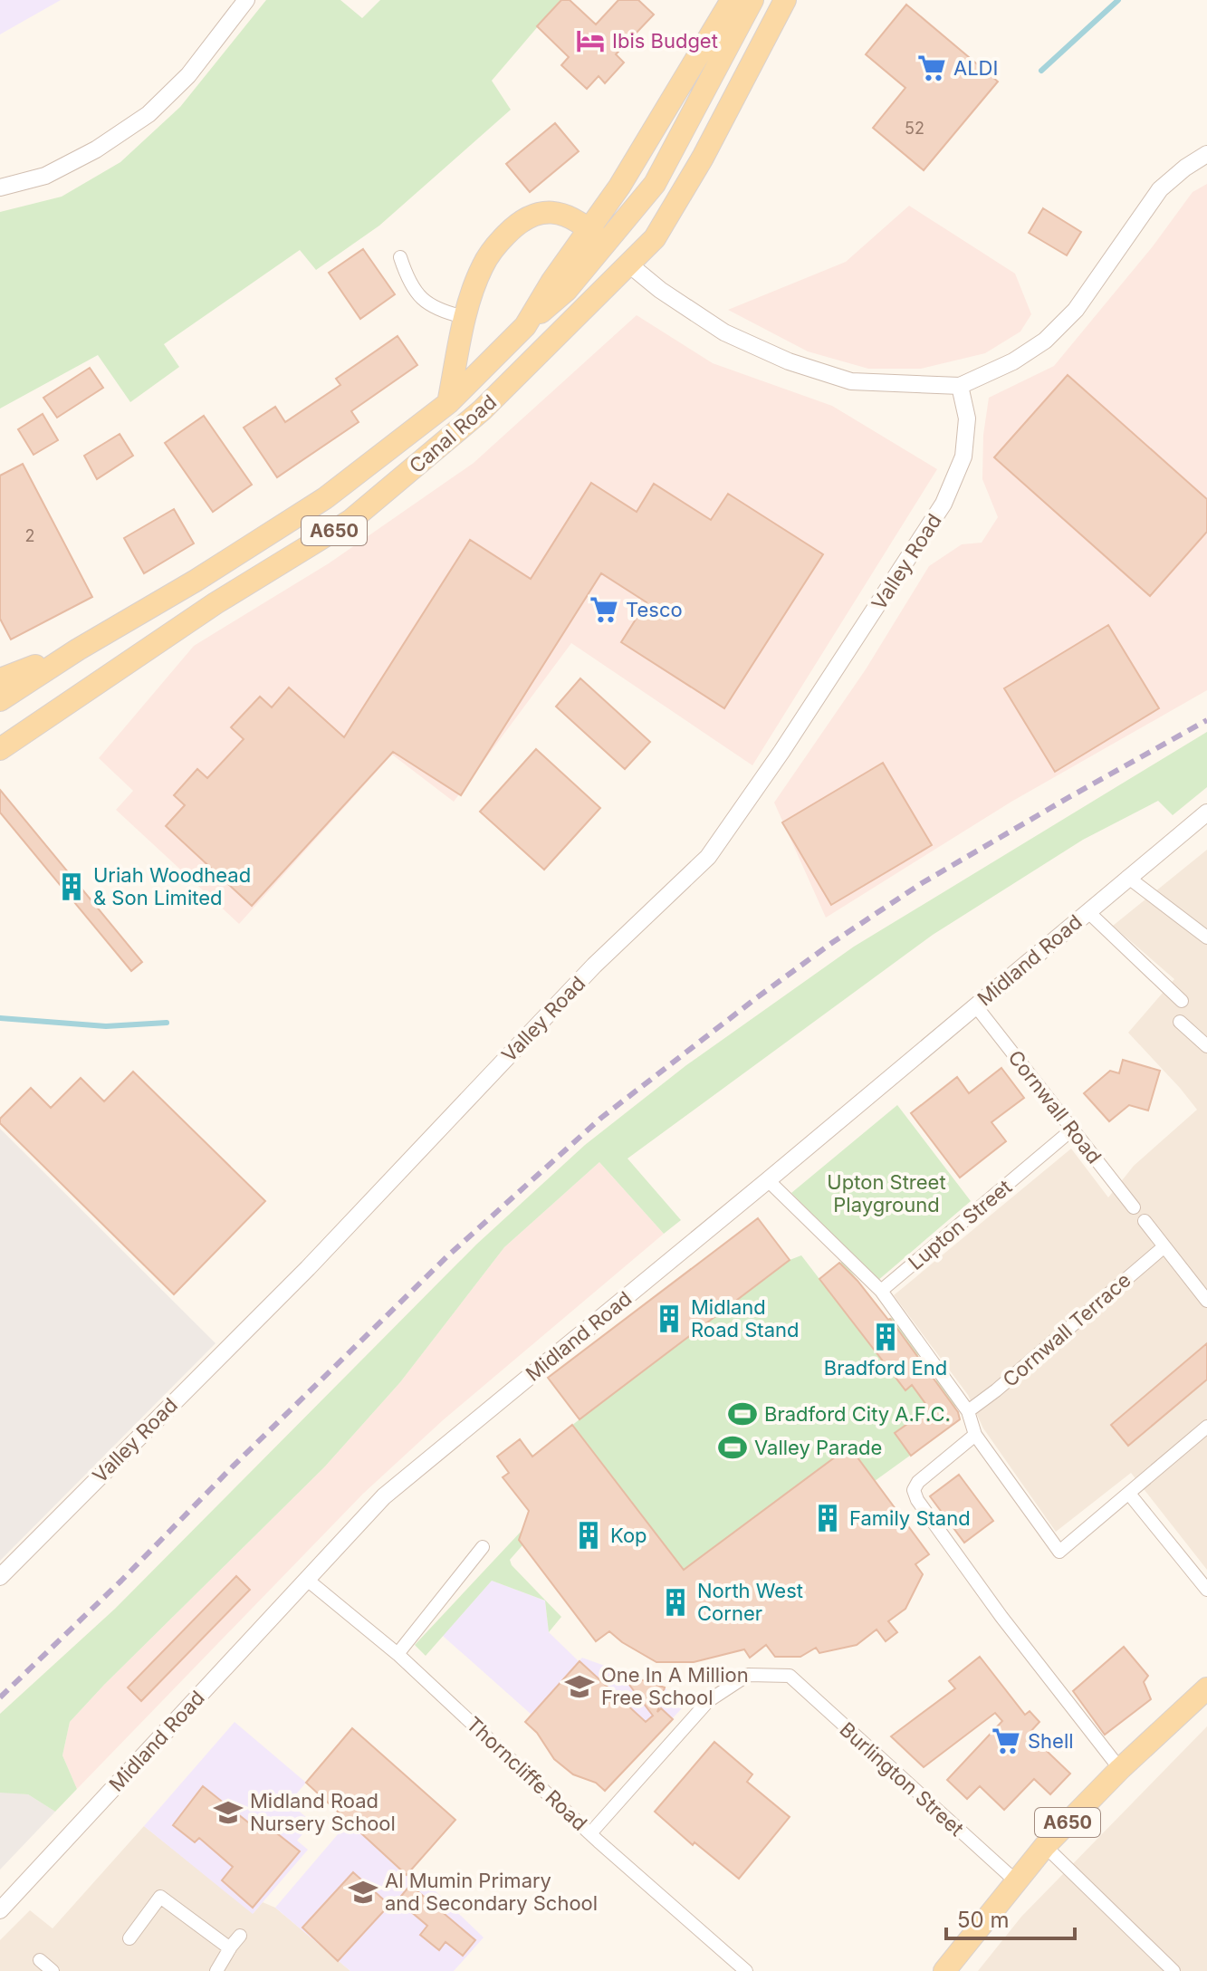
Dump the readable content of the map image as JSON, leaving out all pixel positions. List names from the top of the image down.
{
  "streets": {
    "main road": ["Canal Road", "A650"],
    "street": [
      "Valley Road",
      "Midland Road",
      "Cornwall Road",
      "Lupton Street",
      "Cornwall Terrace",
      "Thorncliffe Road",
      "Burlington Street"
    ]
  },
  "crossings": [
    ["Canal Road", "A650"],
    ["A650", "Burlington Street"],
    ["Midland Road", "Cornwall Road"],
    ["Midland Road", "Thorncliffe Road"],
    ["Cornwall Road", "Lupton Street"],
    ["Thorncliffe Road", "Burlington Street"]
  ],
  "parks": ["Upton Street Playground"],
  "places": {
    "hotel": ["Ibis Budget"],
    "supermarket": ["ALDI", "Tesco", "Shell"],
    "building": [
      "Uriah Woodhead & Son Limited",
      "Midland Road Stand",
      "Bradford End",
      "Family Stand",
      "Kop",
      "North West Corner"
    ],
    "sports": ["Bradford City A.F.C.", "Valley Parade"],
    "school or university": ["One In A Million Free School", "Midland Road Nursery School", "Al Mumin Primary and Secondary School"]
  },
  "house_numbers": ["52", "2"],
  "scale_bar": "50 m"
}
